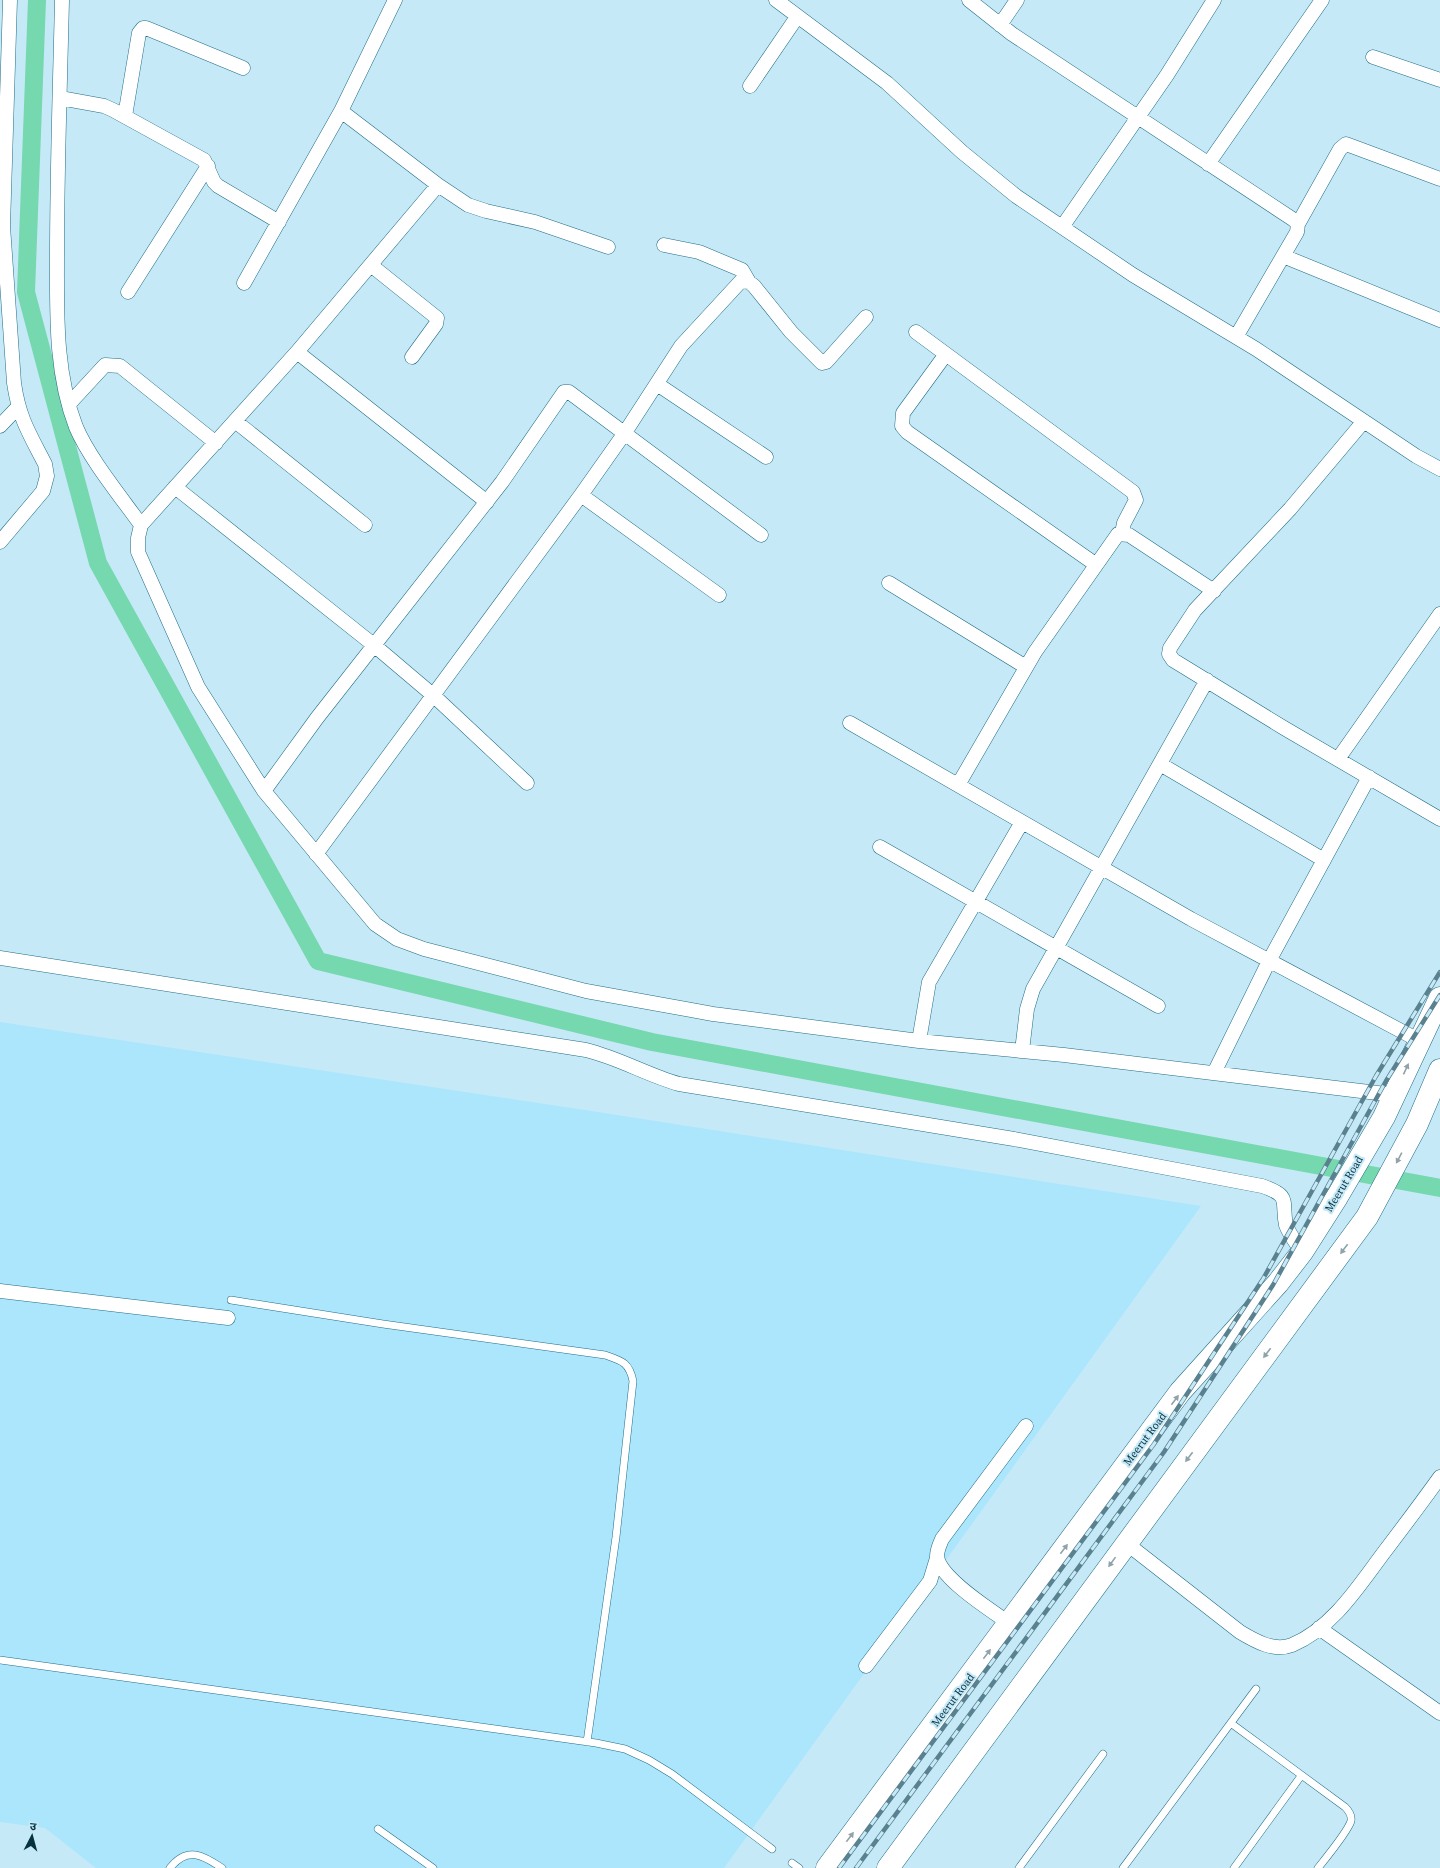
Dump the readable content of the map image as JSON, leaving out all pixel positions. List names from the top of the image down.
{
  "streets": {
    "highway": ["Meerut Road"]
  },
  "north": "top"
}
